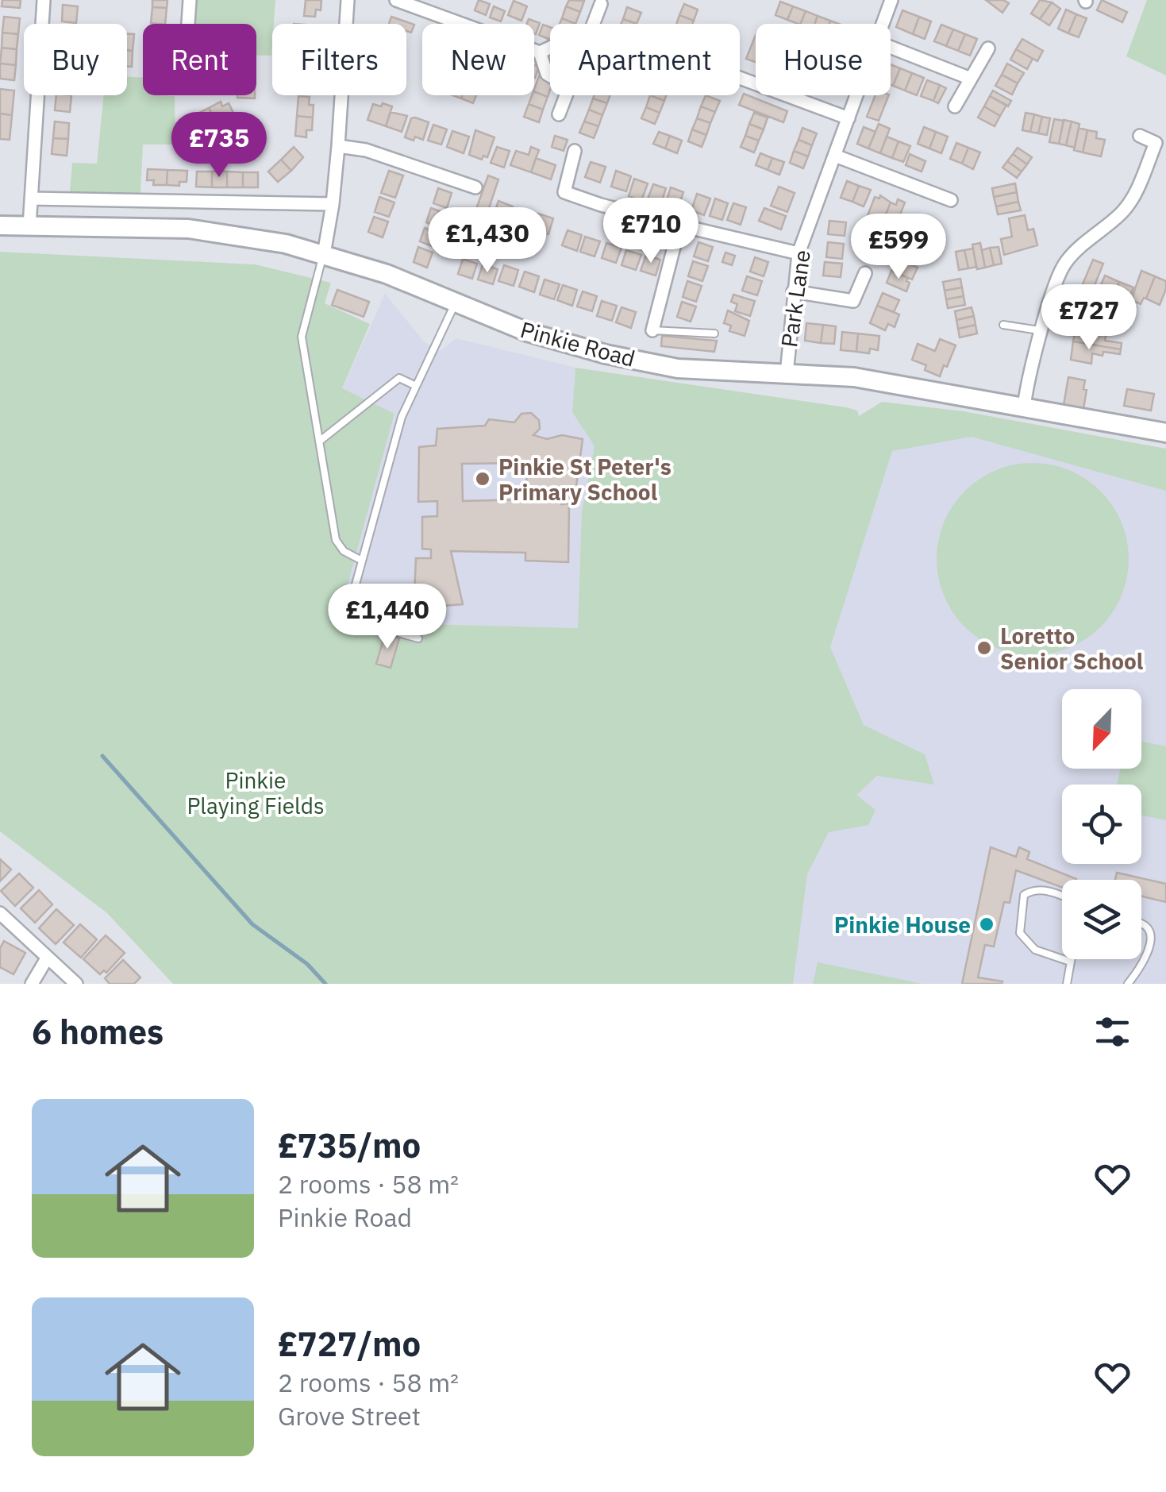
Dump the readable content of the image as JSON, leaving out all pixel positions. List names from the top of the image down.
{
  "streets": {
    "main road": ["Pinkie Road"],
    "street": ["Park Lane"]
  },
  "crossings": [
    ["Park Lane", "Pinkie Road"]
  ],
  "parks": ["Pinkie Playing Fields"],
  "places": ["Pinkie St Peter's Primary School", "Loretto Senior School", "Pinkie House"],
  "north": "bottom left",
  "page": {
    "chip": [
      "Buy",
      "Rent",
      "Filters",
      "New",
      "Apartment",
      "House"
    ],
    "price": [
      "£735",
      "£710",
      "£1,430",
      "£599",
      "£727",
      "£1,440"
    ],
    "heading": "6 homes",
    "list": [
      {
        "name": "£735/mo",
        "note": "2 rooms · 58 m² · Pinkie Road"
      },
      {
        "name": "£727/mo",
        "note": "2 rooms · 58 m² · Grove Street"
      }
    ]
  }
}
